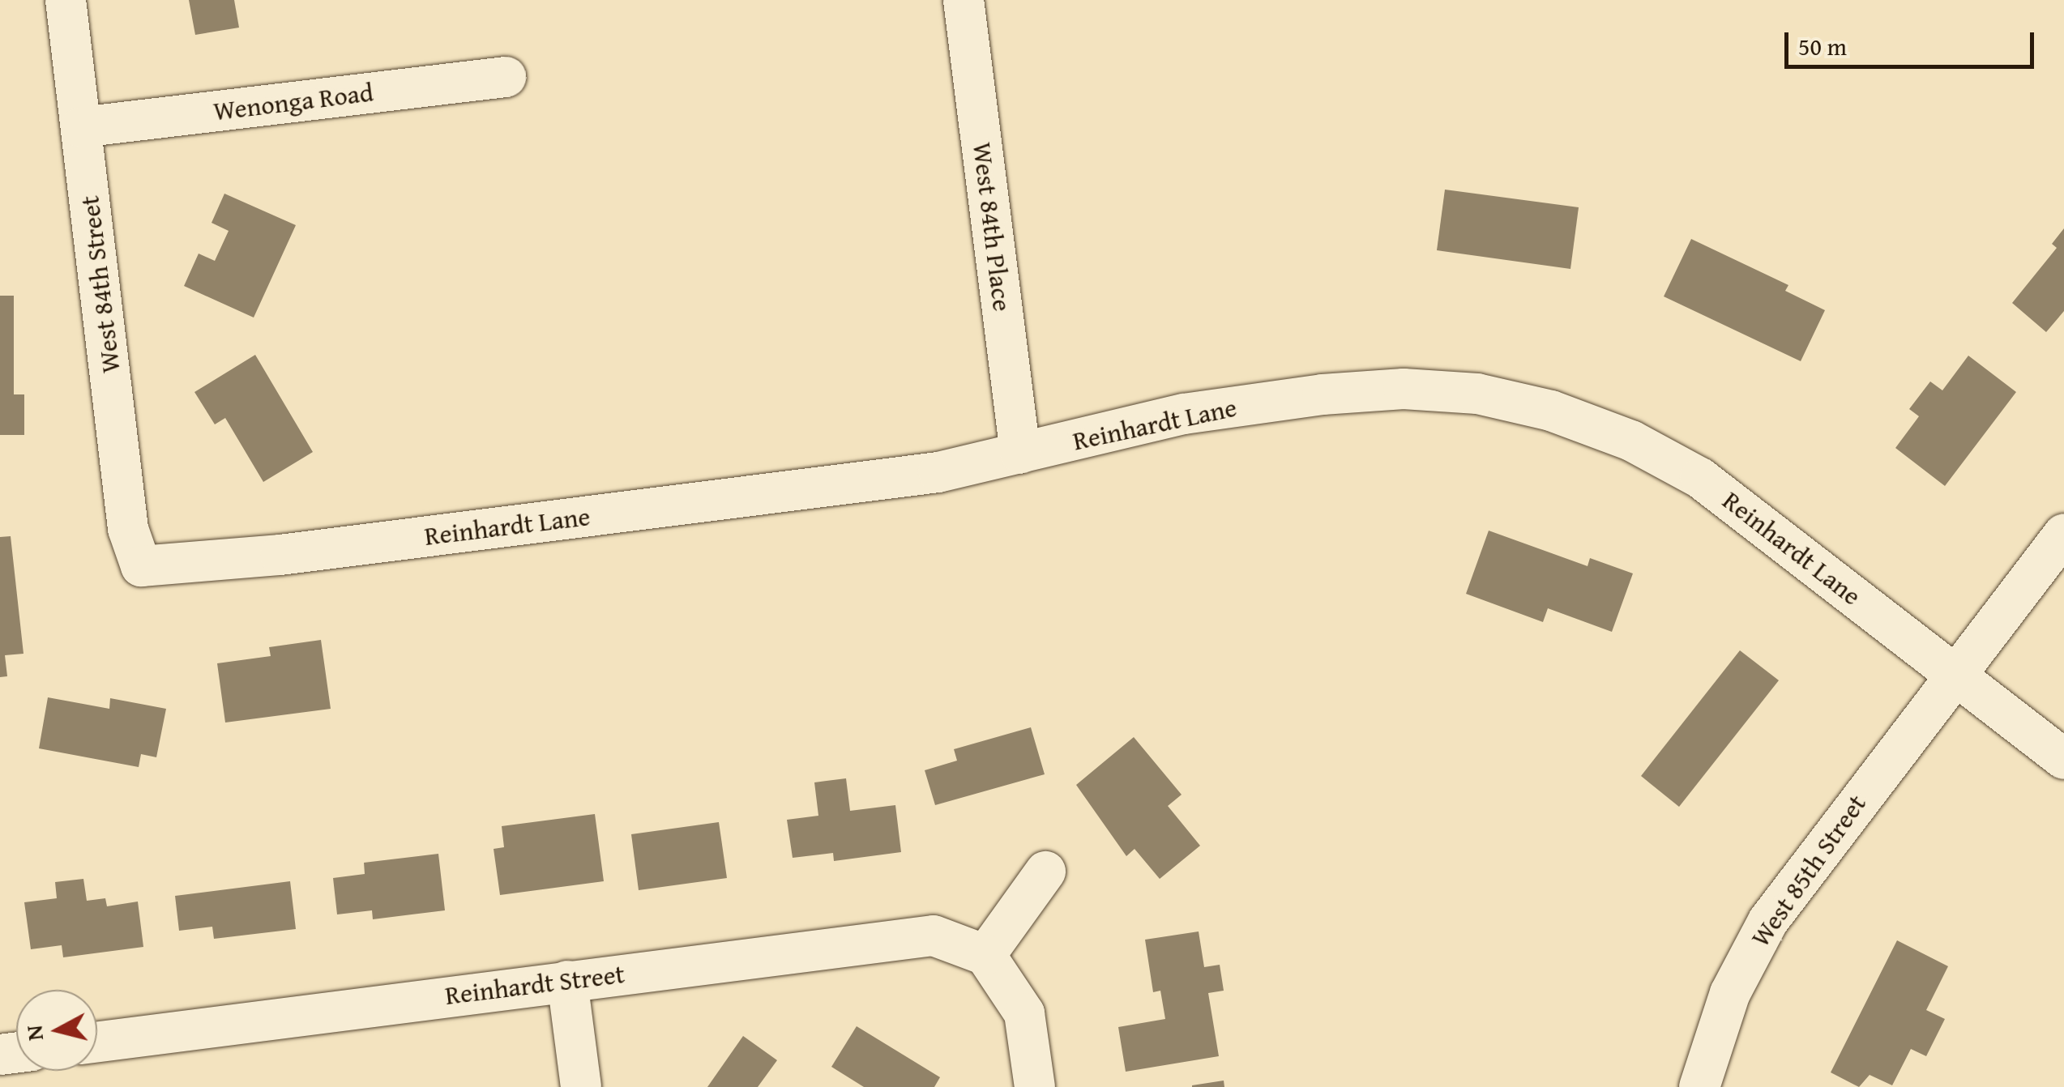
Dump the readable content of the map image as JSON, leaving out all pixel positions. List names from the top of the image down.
{
  "streets": {
    "street": [
      "Wenonga Road",
      "West 84th Place",
      "West 84th Street",
      "Reinhardt Lane",
      "West 85th Street",
      "Reinhardt Street"
    ]
  },
  "crossings": [
    ["Wenonga Road", "West 84th Street"],
    ["West 84th Place", "Reinhardt Lane"],
    ["West 84th Street", "Reinhardt Lane"],
    ["Reinhardt Lane", "West 85th Street"]
  ],
  "scale_bar": "50 m",
  "north": "left"
}
